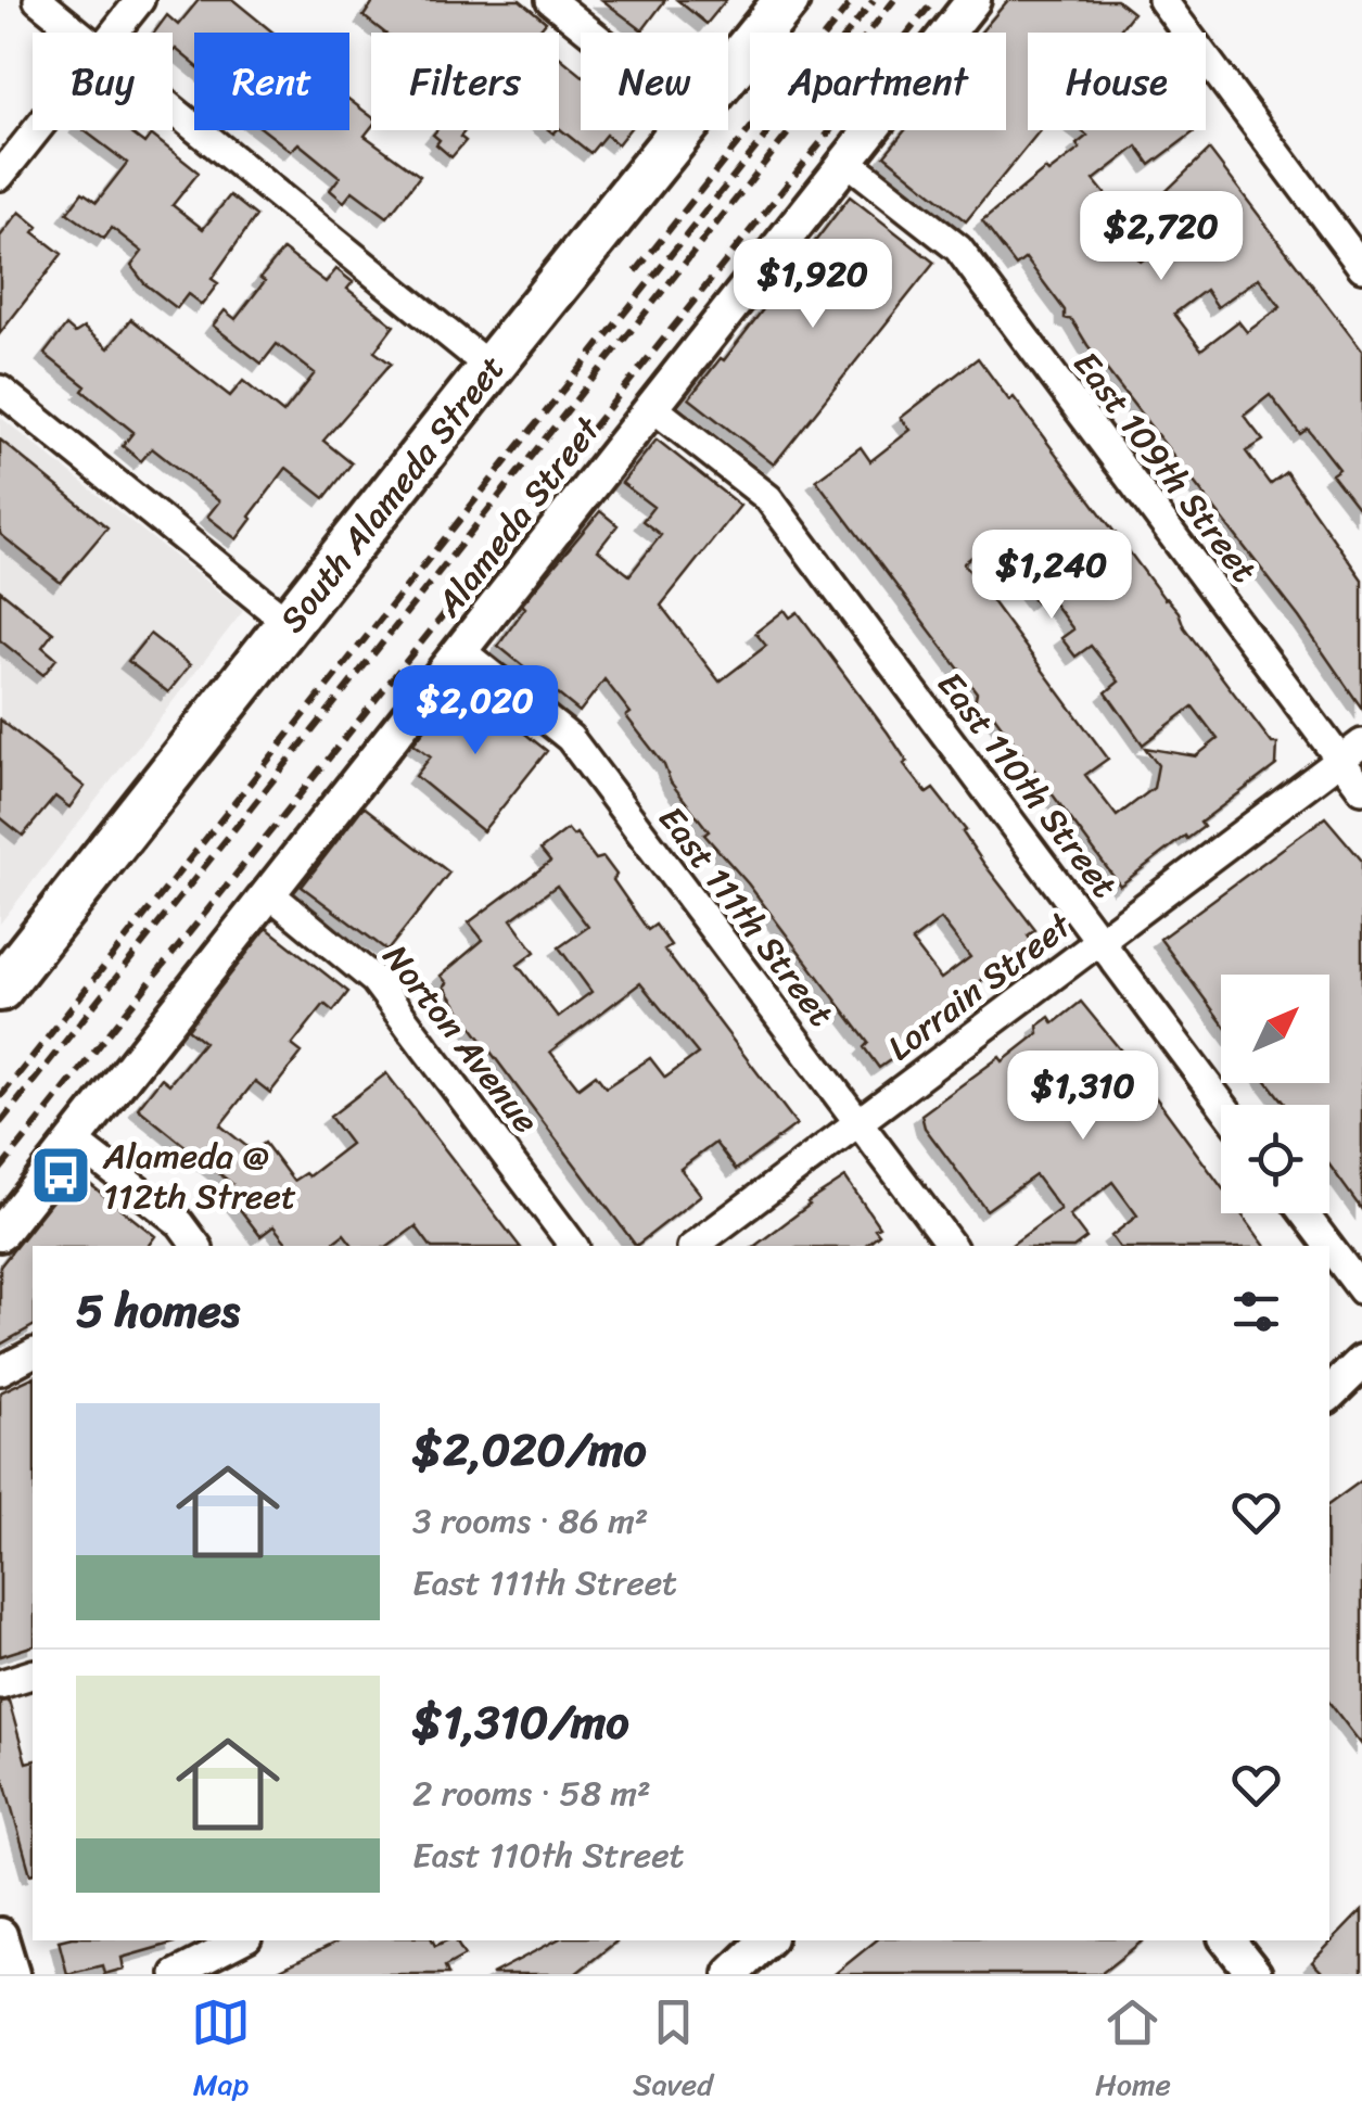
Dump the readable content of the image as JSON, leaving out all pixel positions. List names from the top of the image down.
{
  "streets": {
    "main road": ["South Alameda Street"],
    "street": [
      "East 109th Street",
      "Alameda Street",
      "East 110th Street",
      "East 111th Street",
      "Lorrain Street",
      "Norton Avenue"
    ]
  },
  "crossings": [
    ["East 109th Street", "Alameda Street"],
    ["East 109th Street", "Lorrain Street"],
    ["Alameda Street", "East 110th Street"],
    ["Alameda Street", "East 111th Street"],
    ["Alameda Street", "Norton Avenue"],
    ["East 110th Street", "Lorrain Street"],
    ["East 111th Street", "Lorrain Street"]
  ],
  "places": {
    "bus stop": ["Alameda @ 112th Street"]
  },
  "north": "top right",
  "page": {
    "chip": [
      "Buy",
      "Rent",
      "Filters",
      "New",
      "Apartment",
      "House"
    ],
    "price": [
      "$2,720",
      "$1,920",
      "$1,240",
      "$2,020",
      "$1,310"
    ],
    "heading": "5 homes",
    "list": [
      {
        "name": "$2,020/mo",
        "note": "3 rooms · 86 m² · East 111th Street"
      },
      {
        "name": "$1,310/mo",
        "note": "2 rooms · 58 m² · East 110th Street"
      }
    ],
    "tabs": ["Map", "Saved", "Home"]
  }
}
